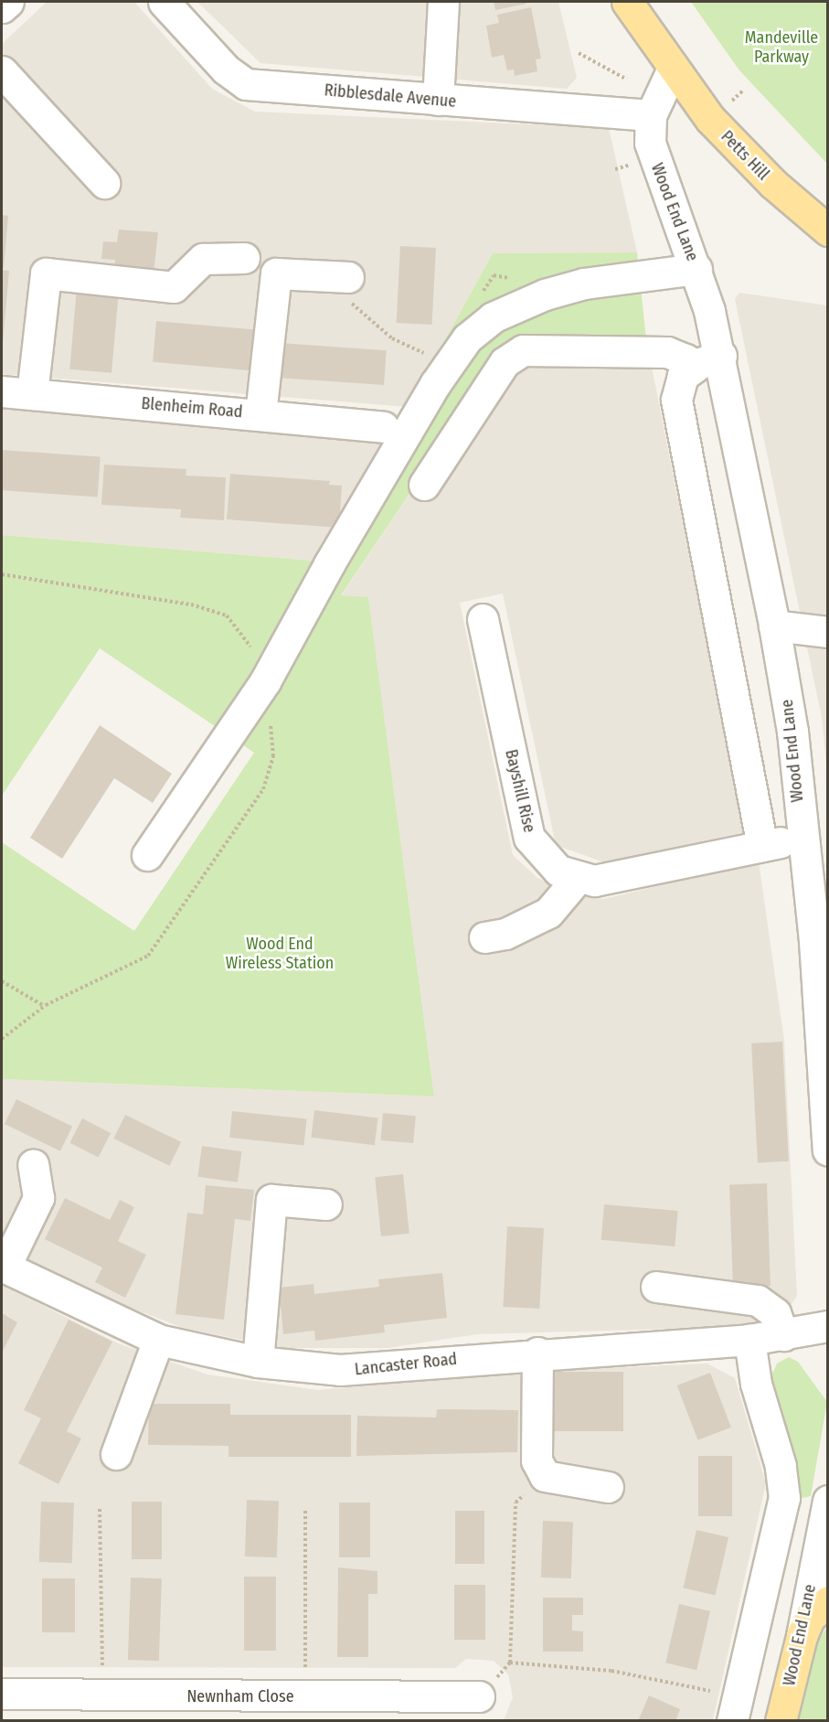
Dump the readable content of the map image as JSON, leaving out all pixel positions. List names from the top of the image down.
{
  "streets": {
    "main road": ["Petts Hill", "Wood End Lane"],
    "street": [
      "Ribblesdale Avenue",
      "Blenheim Road",
      "Bayshill Rise",
      "Lancaster Road",
      "Newnham Close"
    ]
  },
  "crossings": [
    ["Ribblesdale Avenue", "Wood End Lane"],
    ["Petts Hill", "Wood End Lane"],
    ["Wood End Lane", "Bayshill Rise"]
  ],
  "parks": ["Mandeville Parkway", "Wood End Wireless Station"]
}
